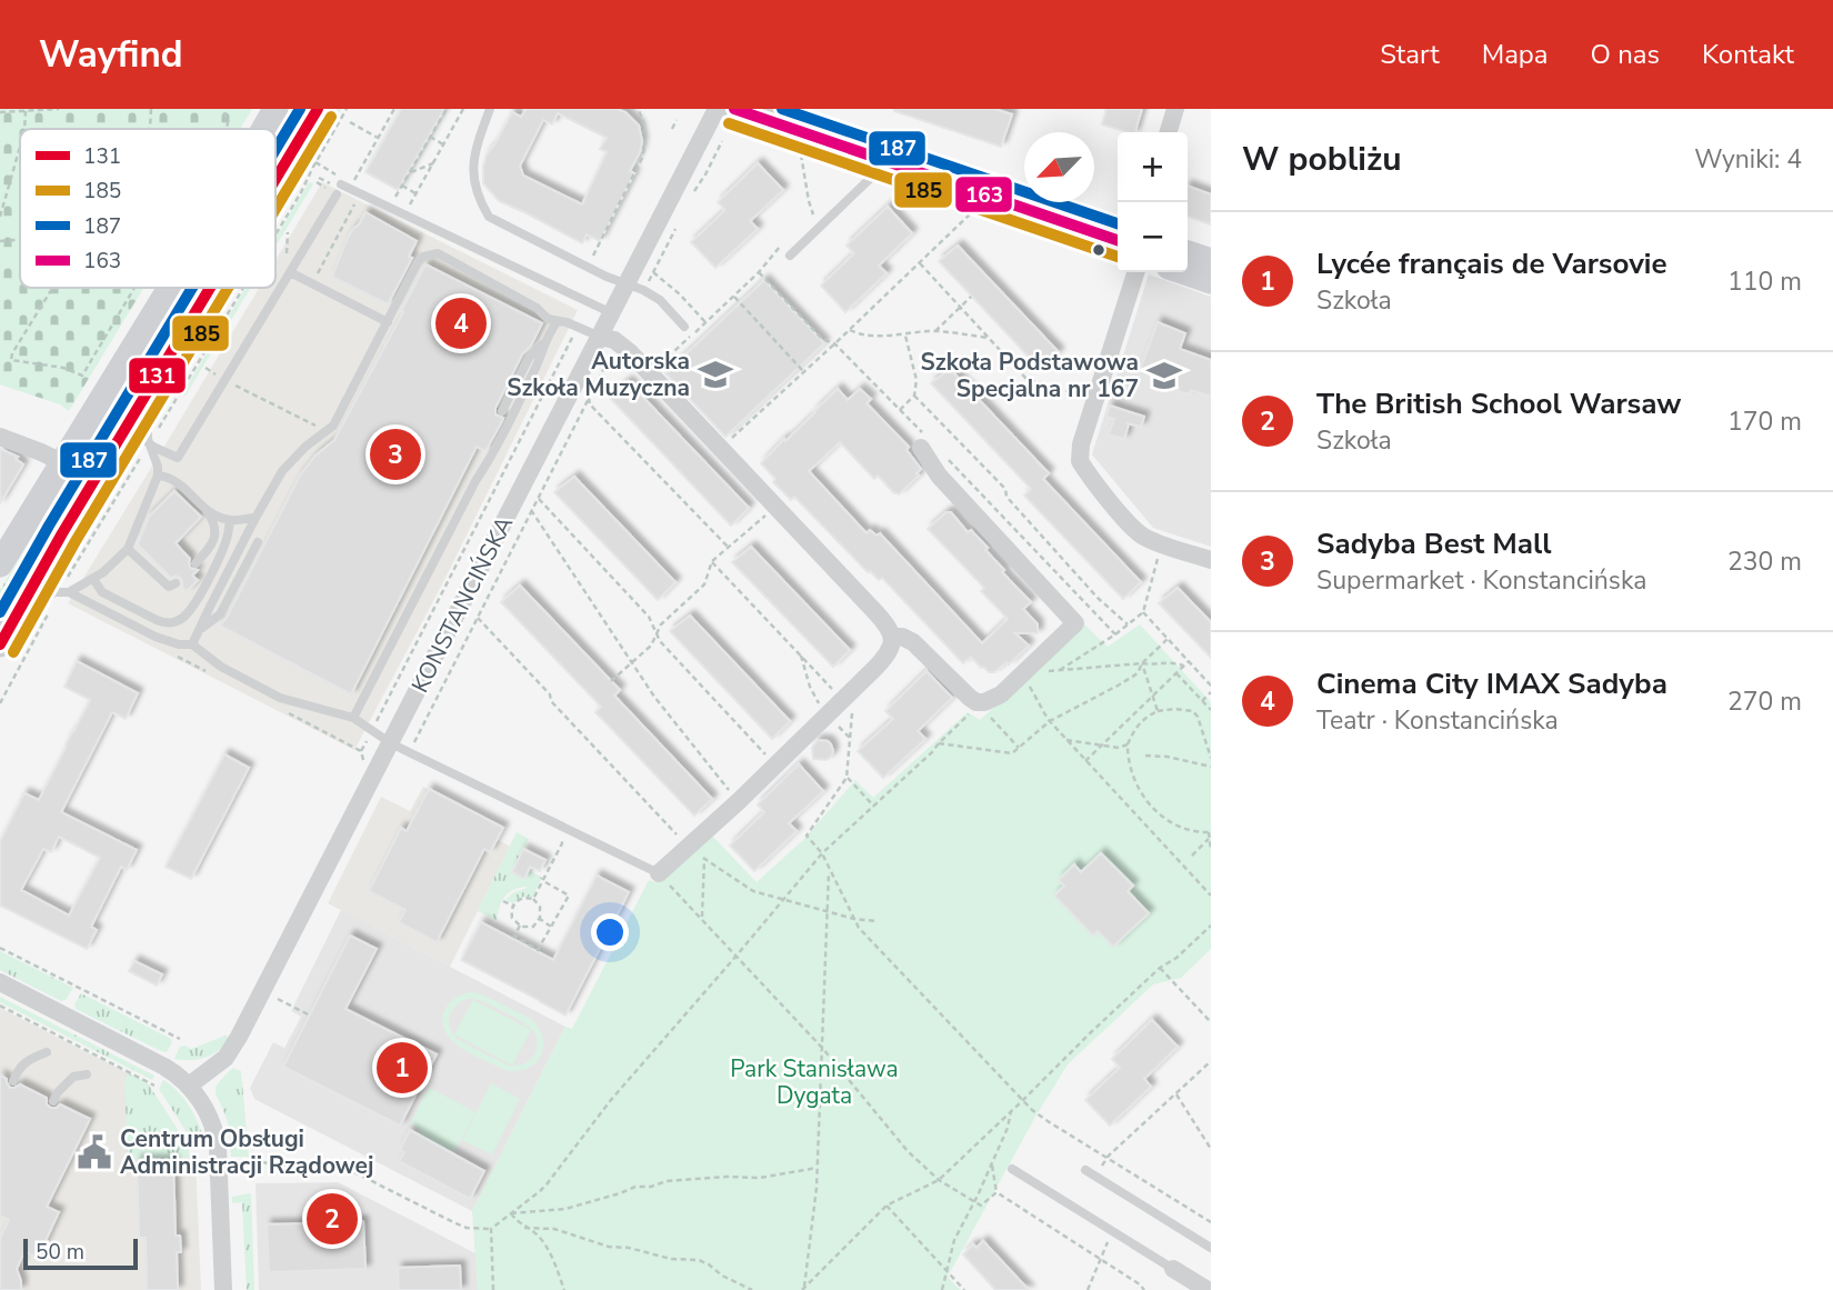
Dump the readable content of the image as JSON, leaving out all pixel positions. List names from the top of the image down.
{
  "streets": {
    "street": ["KONSTANCIŃSKA"]
  },
  "parks": ["Park Stanisława Dygata"],
  "places": {
    "school or university": ["Autorska Szkoła Muzyczna", "Szkoła Podstawowa Specjalna nr 167"],
    "public building": ["Centrum Obsługi Administracji Rządowej"]
  },
  "lines": [
    "transit line 131",
    "transit line 187",
    "transit line 163",
    "transit line 185"
  ],
  "legend": [
    "131",
    "185",
    "187",
    "163"
  ],
  "scale_bar": "50 m",
  "north": "bottom left",
  "page": {
    "header": "Wayfind",
    "nav": [
      "Start",
      "Mapa",
      "O nas",
      "Kontakt"
    ],
    "heading": ["W pobliżu", "Wyniki: 4"],
    "map_buttons": ["+", "−"],
    "list": [
      {
        "mark": "1",
        "name": "Lycée français de Varsovie",
        "note": "Szkoła",
        "value": "110 m"
      },
      {
        "mark": "2",
        "name": "The British School Warsaw",
        "note": "Szkoła",
        "value": "170 m"
      },
      {
        "mark": "3",
        "name": "Sadyba Best Mall",
        "note": "Supermarket · Konstancińska",
        "value": "230 m"
      },
      {
        "mark": "4",
        "name": "Cinema City IMAX Sadyba",
        "note": "Teatr · Konstancińska",
        "value": "270 m"
      }
    ],
    "pins": [
      "4",
      "3",
      "1",
      "2"
    ],
    "scale": "50 m"
  }
}
